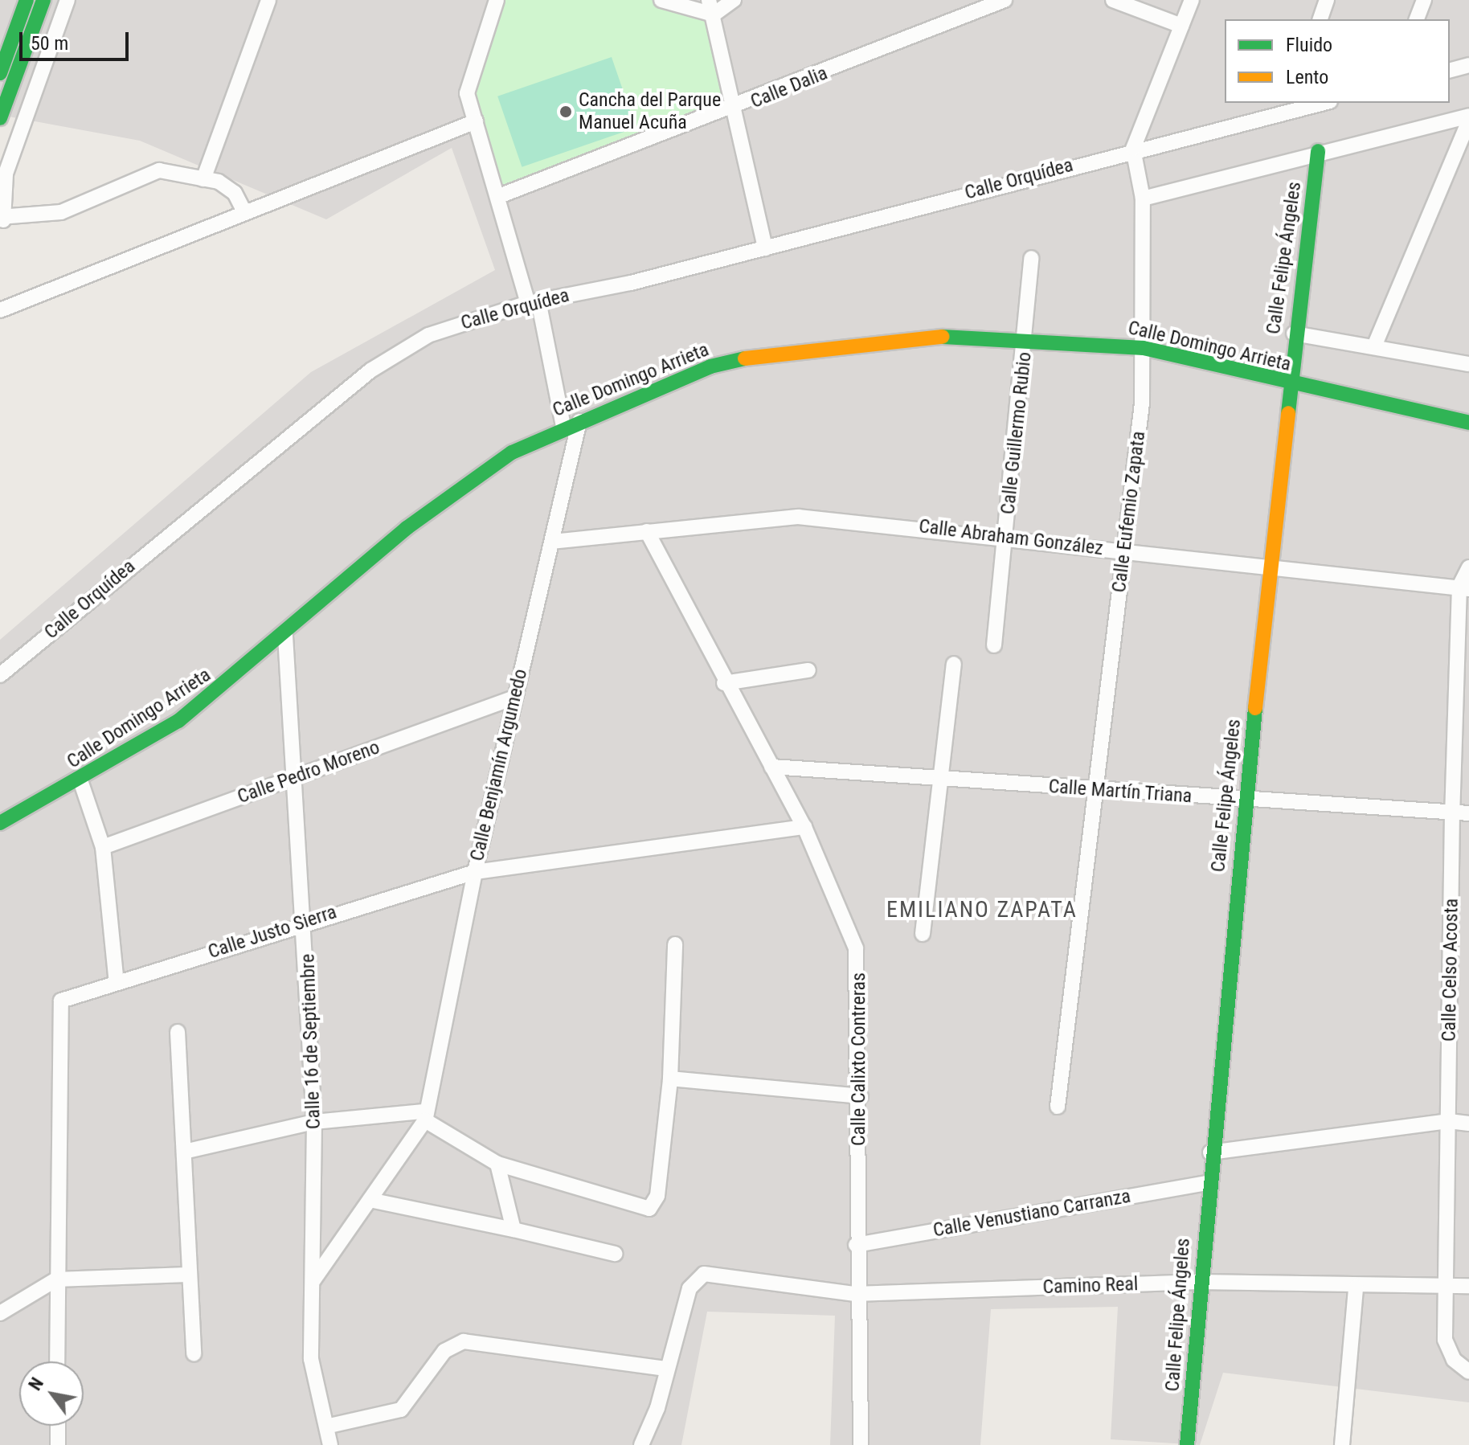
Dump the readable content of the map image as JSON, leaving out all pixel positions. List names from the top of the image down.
{
  "streets": {
    "street": [
      "Calle Dalia",
      "Calle Orquídea",
      "Calle Felipe Ángeles",
      "Calle Domingo Arrieta",
      "Calle Guillermo Rubio",
      "Calle Eufemio Zapata",
      "Calle Abraham González",
      "Calle Benjamín Argumedo",
      "Calle Pedro Moreno",
      "Calle Martín Triana",
      "Calle Justo Sierra",
      "Calle Celso Acosta",
      "Calle 16 de Septiembre",
      "Calle Calixto Contreras",
      "Calle Venustiano Carranza",
      "Camino Real"
    ]
  },
  "crossings": [
    ["Calle Orquídea", "Calle Eufemio Zapata"],
    ["Calle Felipe Ángeles", "Calle Domingo Arrieta"],
    ["Calle Felipe Ángeles", "Calle Abraham González"],
    ["Calle Felipe Ángeles", "Calle Martín Triana"],
    ["Calle Felipe Ángeles", "Calle Venustiano Carranza"],
    ["Calle Felipe Ángeles", "Camino Real"],
    ["Calle Domingo Arrieta", "Calle Guillermo Rubio"],
    ["Calle Domingo Arrieta", "Calle Eufemio Zapata"],
    ["Calle Domingo Arrieta", "Calle Benjamín Argumedo"],
    ["Calle Domingo Arrieta", "Calle 16 de Septiembre"],
    ["Calle Guillermo Rubio", "Calle Abraham González"],
    ["Calle Eufemio Zapata", "Calle Abraham González"],
    ["Calle Eufemio Zapata", "Calle Martín Triana"],
    ["Calle Abraham González", "Calle Benjamín Argumedo"],
    ["Calle Abraham González", "Calle Celso Acosta"],
    ["Calle Abraham González", "Calle Calixto Contreras"],
    ["Calle Benjamín Argumedo", "Calle Pedro Moreno"],
    ["Calle Benjamín Argumedo", "Calle Justo Sierra"],
    ["Calle Pedro Moreno", "Calle 16 de Septiembre"],
    ["Calle Martín Triana", "Calle Celso Acosta"],
    ["Calle Martín Triana", "Calle Calixto Contreras"],
    ["Calle Justo Sierra", "Calle 16 de Septiembre"],
    ["Calle Justo Sierra", "Calle Calixto Contreras"],
    ["Calle Celso Acosta", "Camino Real"],
    ["Calle Calixto Contreras", "Calle Venustiano Carranza"],
    ["Calle Calixto Contreras", "Camino Real"]
  ],
  "districts": ["EMILIANO ZAPATA"],
  "places": ["Cancha del Parque Manuel Acuña"],
  "legend": ["Fluido", "Lento"],
  "scale_bar": "50 m",
  "north": "top left"
}
